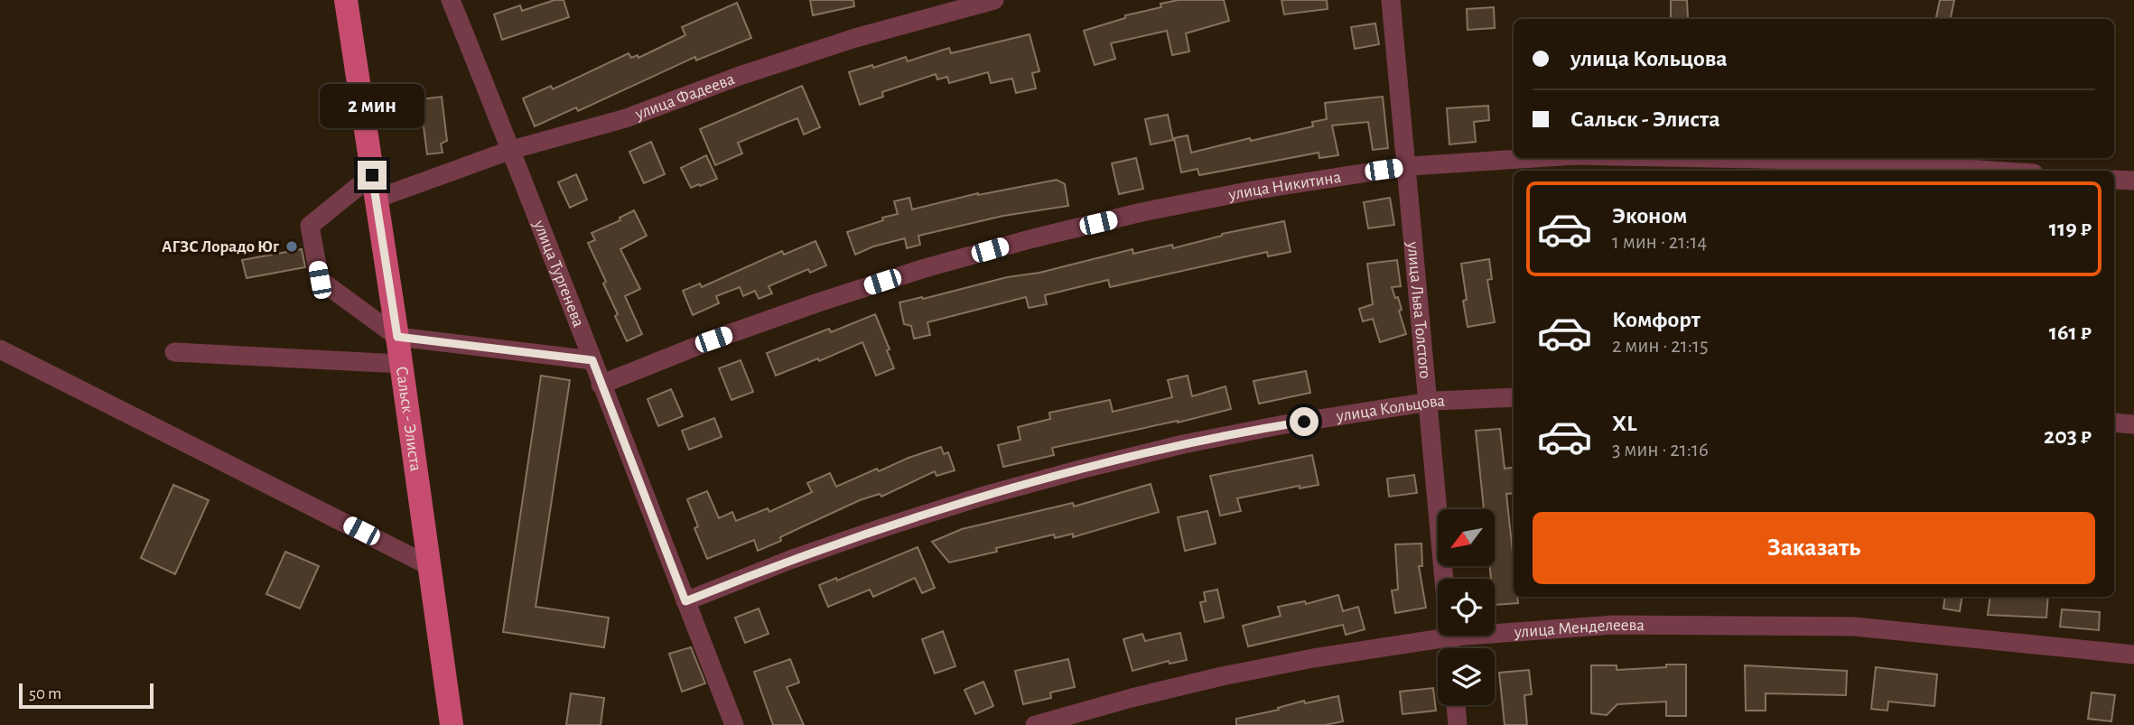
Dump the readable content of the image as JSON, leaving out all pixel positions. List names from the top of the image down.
{
  "streets": {
    "main road": ["Сальск - Элиста"],
    "street": [
      "улица Фадеева",
      "улица Никитина",
      "улица Тургенева",
      "улица Льва Толстого",
      "улица Кольцова",
      "улица Менделеева"
    ]
  },
  "crossings": [
    ["улица Фадеева", "улица Тургенева"],
    ["улица Фадеева", "Сальск - Элиста"],
    ["улица Никитина", "улица Тургенева"],
    ["улица Никитина", "улица Льва Толстого"],
    ["улица Тургенева", "улица Кольцова"],
    ["улица Льва Толстого", "улица Кольцова"],
    ["улица Льва Толстого", "улица Менделеева"]
  ],
  "places": ["АГЗС Лорадо Юг"],
  "scale_bar": "50 m",
  "north": "bottom left",
  "page": {
    "banner": ["улица Кольцова", "Сальск - Элиста"],
    "bubble": "2 мин",
    "list": [
      {
        "name": "Эконом",
        "note": "1 мин · 21:14",
        "value": "119 ₽"
      },
      {
        "name": "Комфорт",
        "note": "2 мин · 21:15",
        "value": "161 ₽"
      },
      {
        "name": "XL",
        "note": "3 мин · 21:16",
        "value": "203 ₽"
      }
    ],
    "buttons": "Заказать",
    "scale": "50 m"
  }
}
